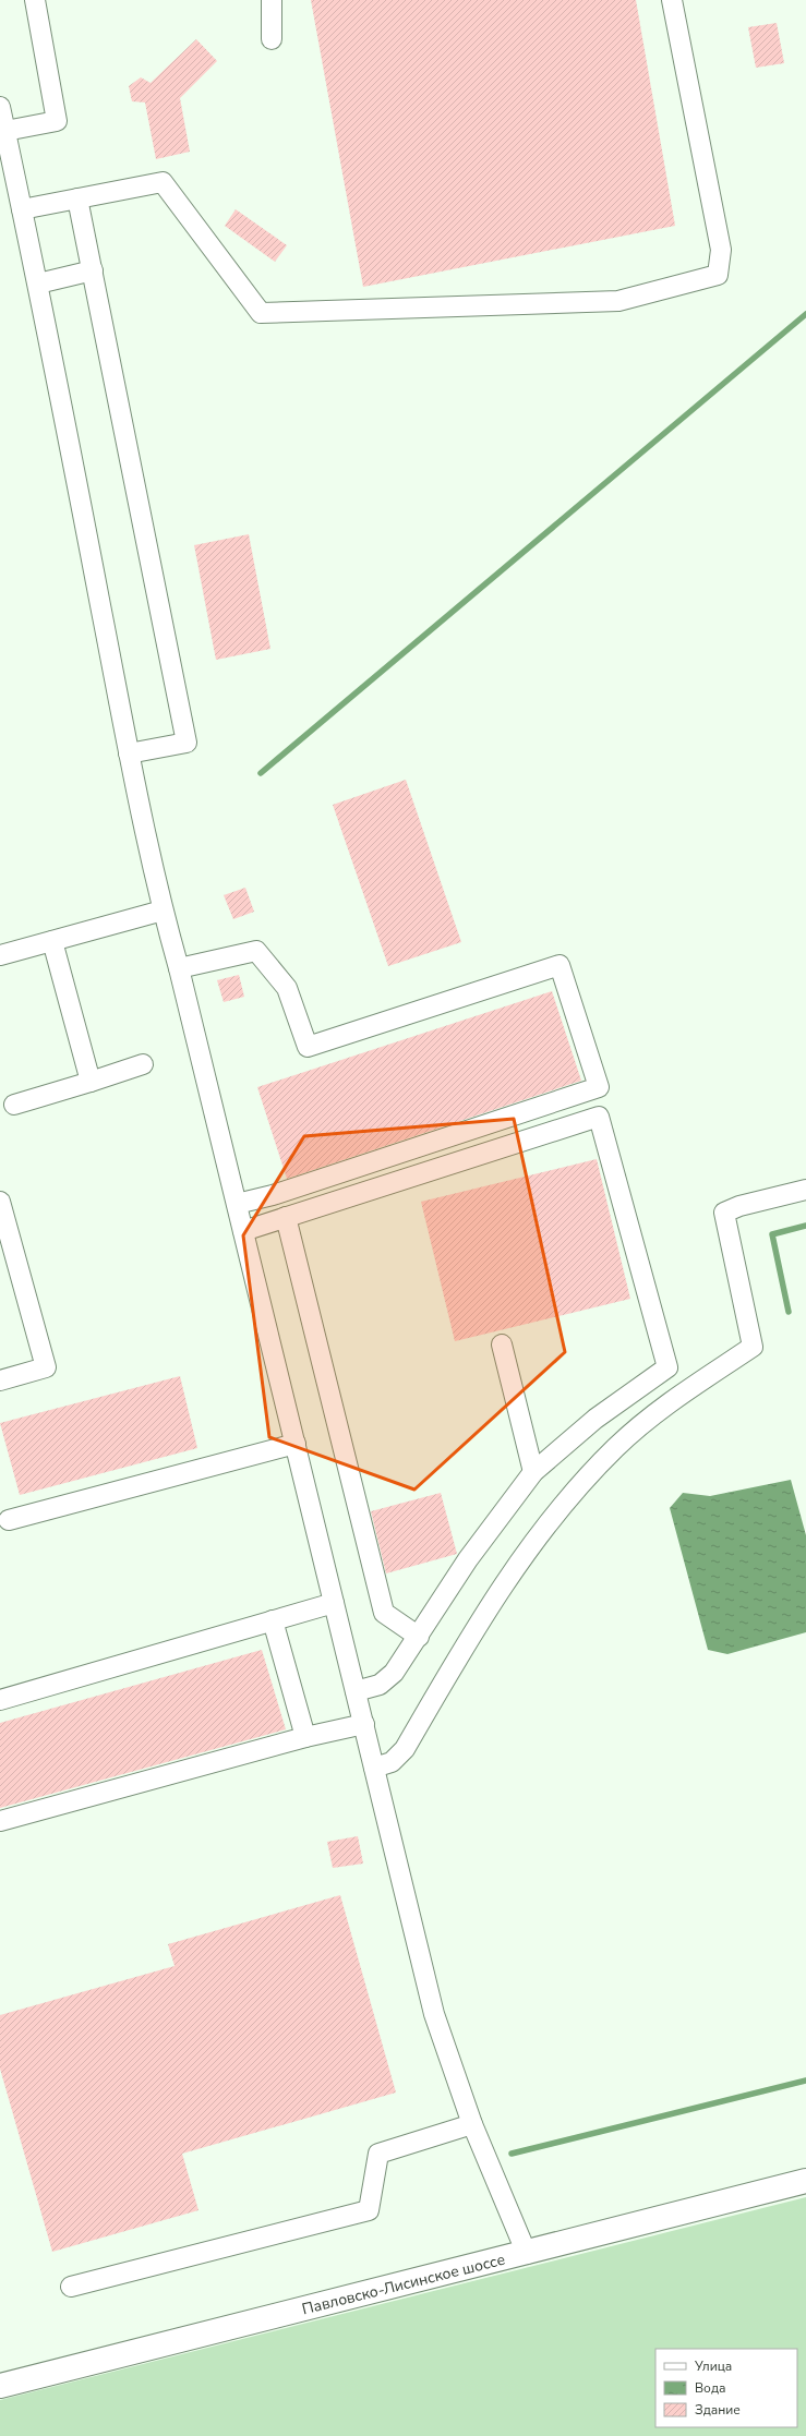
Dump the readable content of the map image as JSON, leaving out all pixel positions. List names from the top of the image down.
{
  "streets": {
    "main road": ["Павловско-Лисинское шоссе"]
  },
  "legend": ["Улица", "Вода", "Здание"]
}
